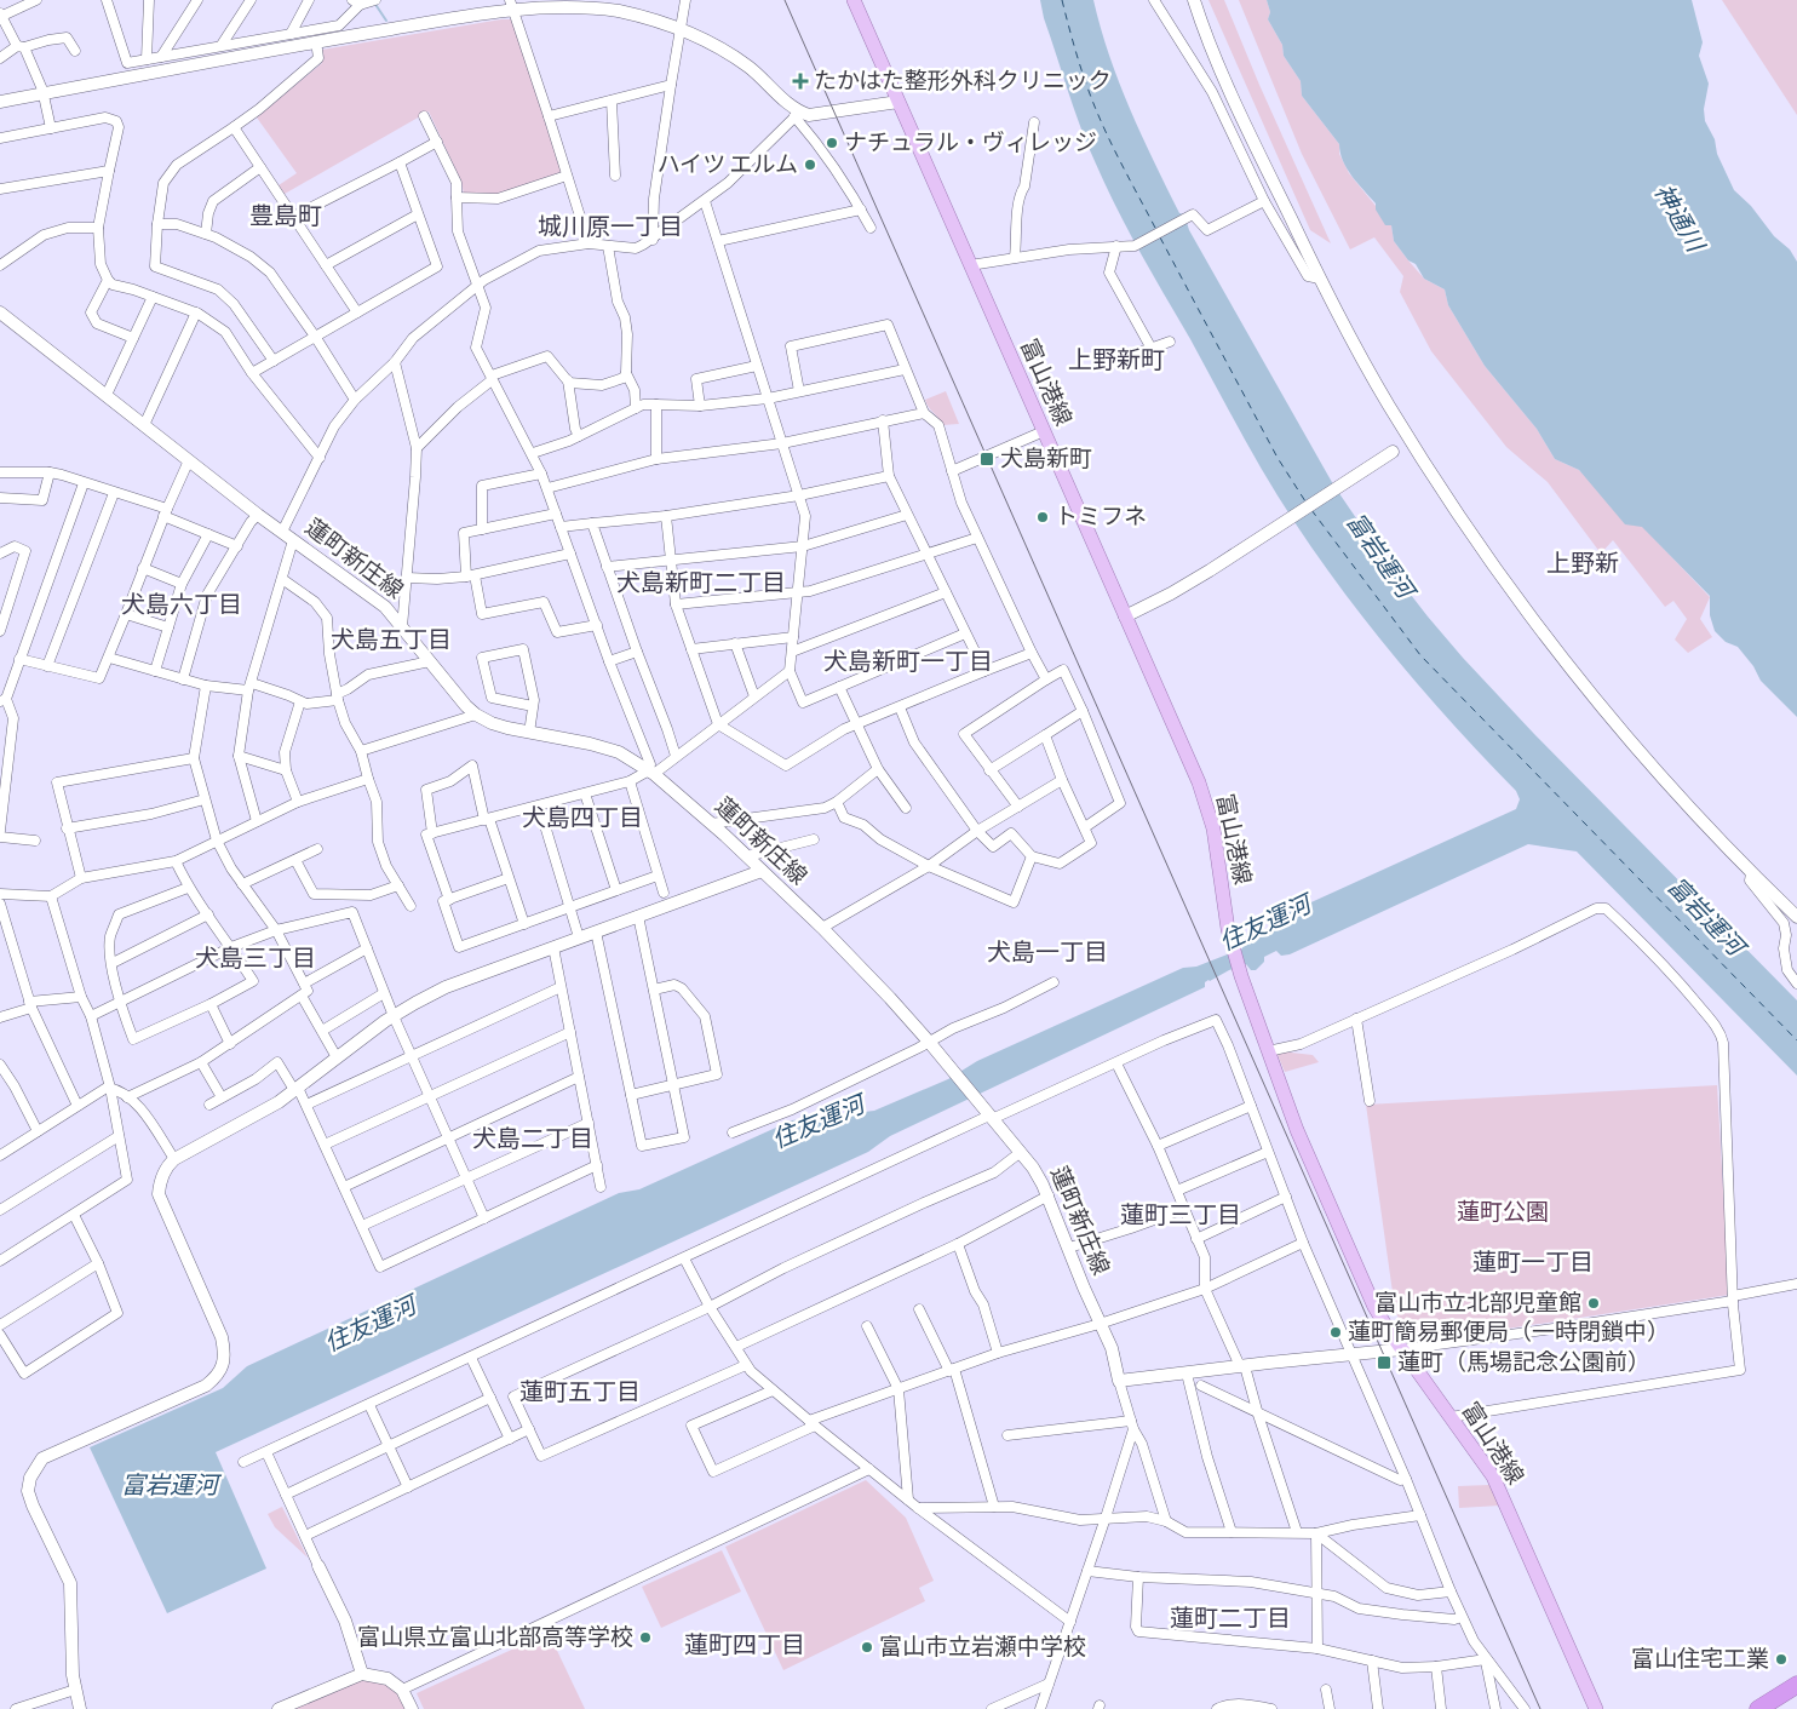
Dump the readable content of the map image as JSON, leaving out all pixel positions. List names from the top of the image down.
{
  "streets": {
    "main road": ["富山港線"],
    "street": ["蓮町新庄線"]
  },
  "districts": [
    "豊島町",
    "城川原一丁目",
    "上野新町",
    "上野新",
    "犬島新町二丁目",
    "犬島六丁目",
    "犬島五丁目",
    "犬島新町一丁目",
    "犬島四丁目",
    "犬島一丁目",
    "犬島三丁目",
    "犬島二丁目",
    "蓮町三丁目",
    "蓮町一丁目",
    "蓮町五丁目",
    "蓮町二丁目",
    "蓮町四丁目"
  ],
  "water": ["神通川", "富岩運河", "住友運河"],
  "parks": ["蓮町公園"],
  "places": {
    "health": ["たかはた整形外科クリニック"],
    "other": [
      "ナチュラル・ヴィレッジ",
      "ハイツ エルム",
      "トミフネ",
      "富山市立北部児童館",
      "蓮町簡易郵便局（一時閉鎖中）",
      "富山県立富山北部高等学校",
      "富山市立岩瀬中学校",
      "富山住宅工業"
    ],
    "transit": ["犬島新町", "蓮町（馬場記念公園前）"]
  }
}
